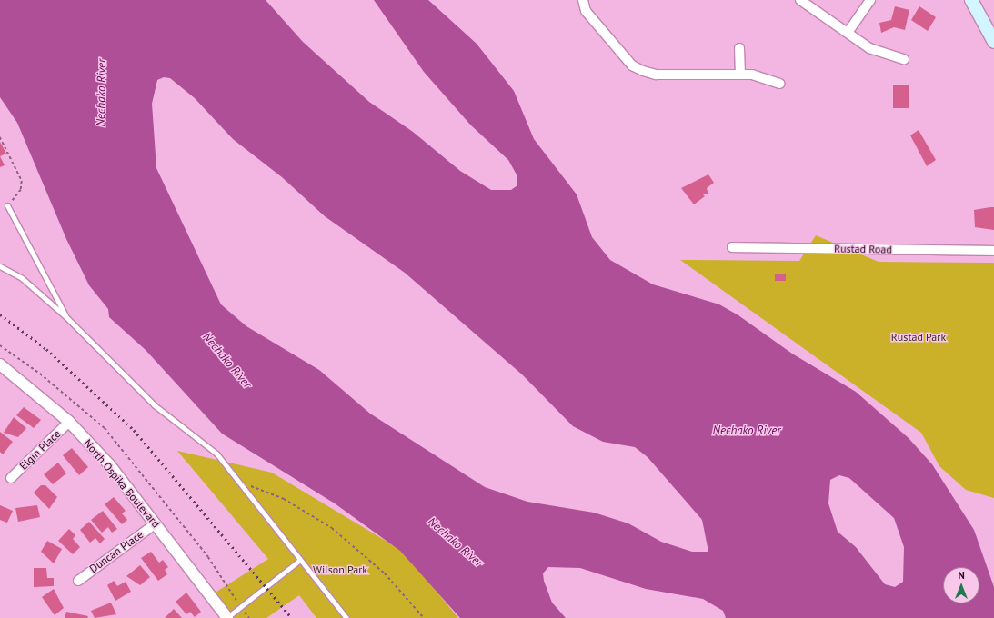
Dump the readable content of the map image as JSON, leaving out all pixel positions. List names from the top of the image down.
{
  "streets": {
    "street": [
      "Rustad Road",
      "Elgin Place",
      "North Ospika Boulevard",
      "Duncan Place"
    ]
  },
  "crossings": [
    ["Elgin Place", "North Ospika Boulevard"],
    ["North Ospika Boulevard", "Duncan Place"]
  ],
  "water": ["Nechako River"],
  "parks": ["Rustad Park", "Wilson Park"],
  "north": "top"
}
